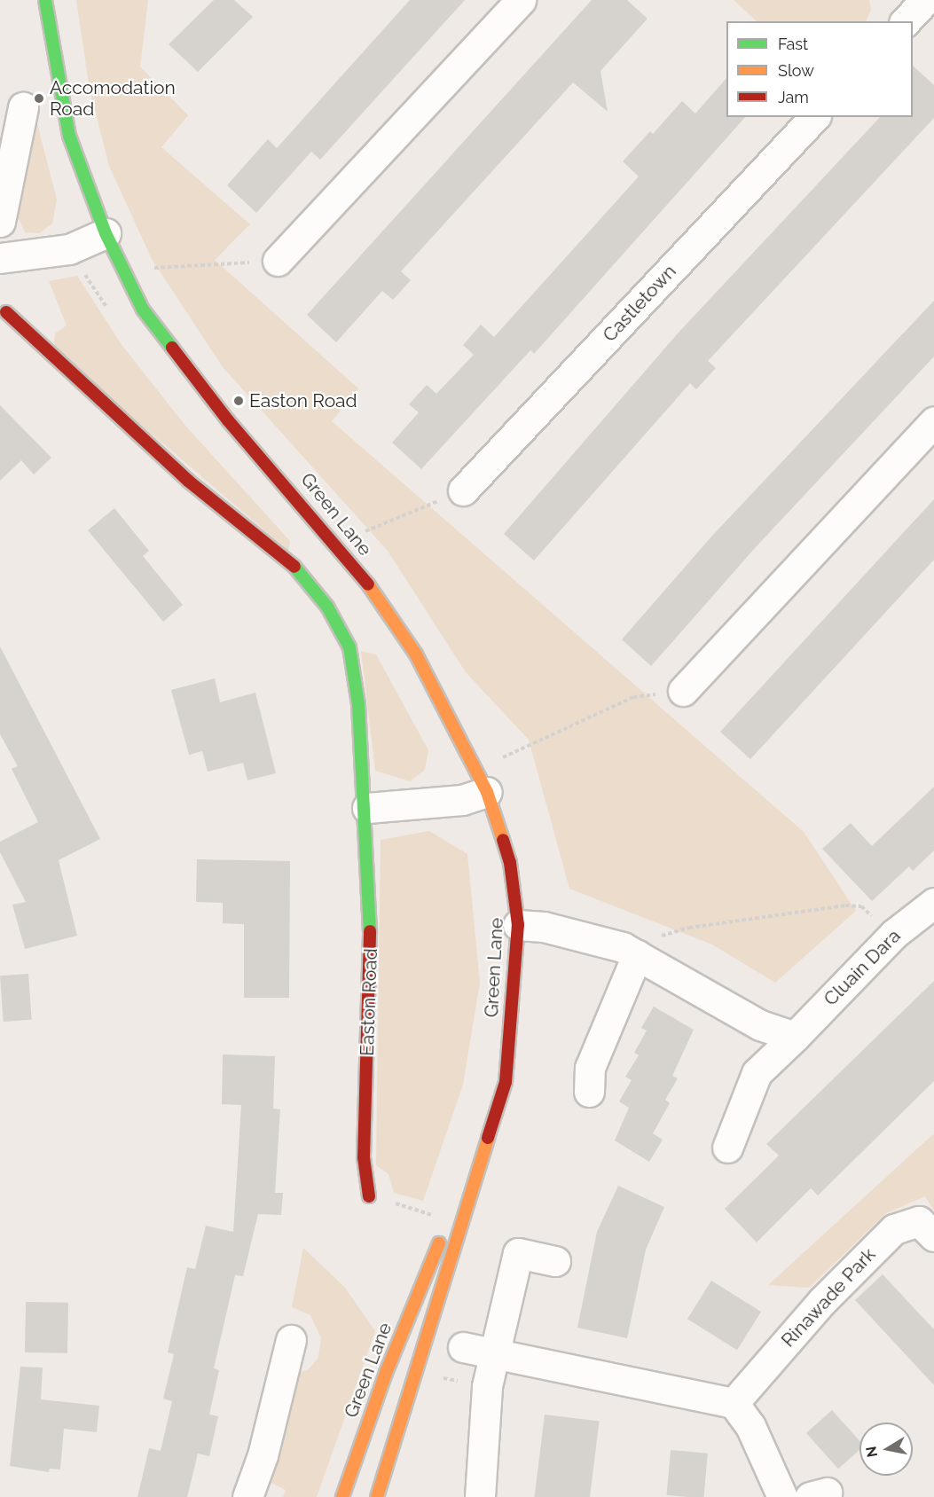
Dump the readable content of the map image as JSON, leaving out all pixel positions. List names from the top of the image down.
{
  "streets": {
    "street": [
      "Castletown",
      "Green Lane",
      "Cluain Dara",
      "Easton Road",
      "Rinawade Park"
    ]
  },
  "places": ["Accomodation Road", "Easton Road"],
  "legend": ["Fast", "Slow", "Jam"],
  "north": "left"
}
